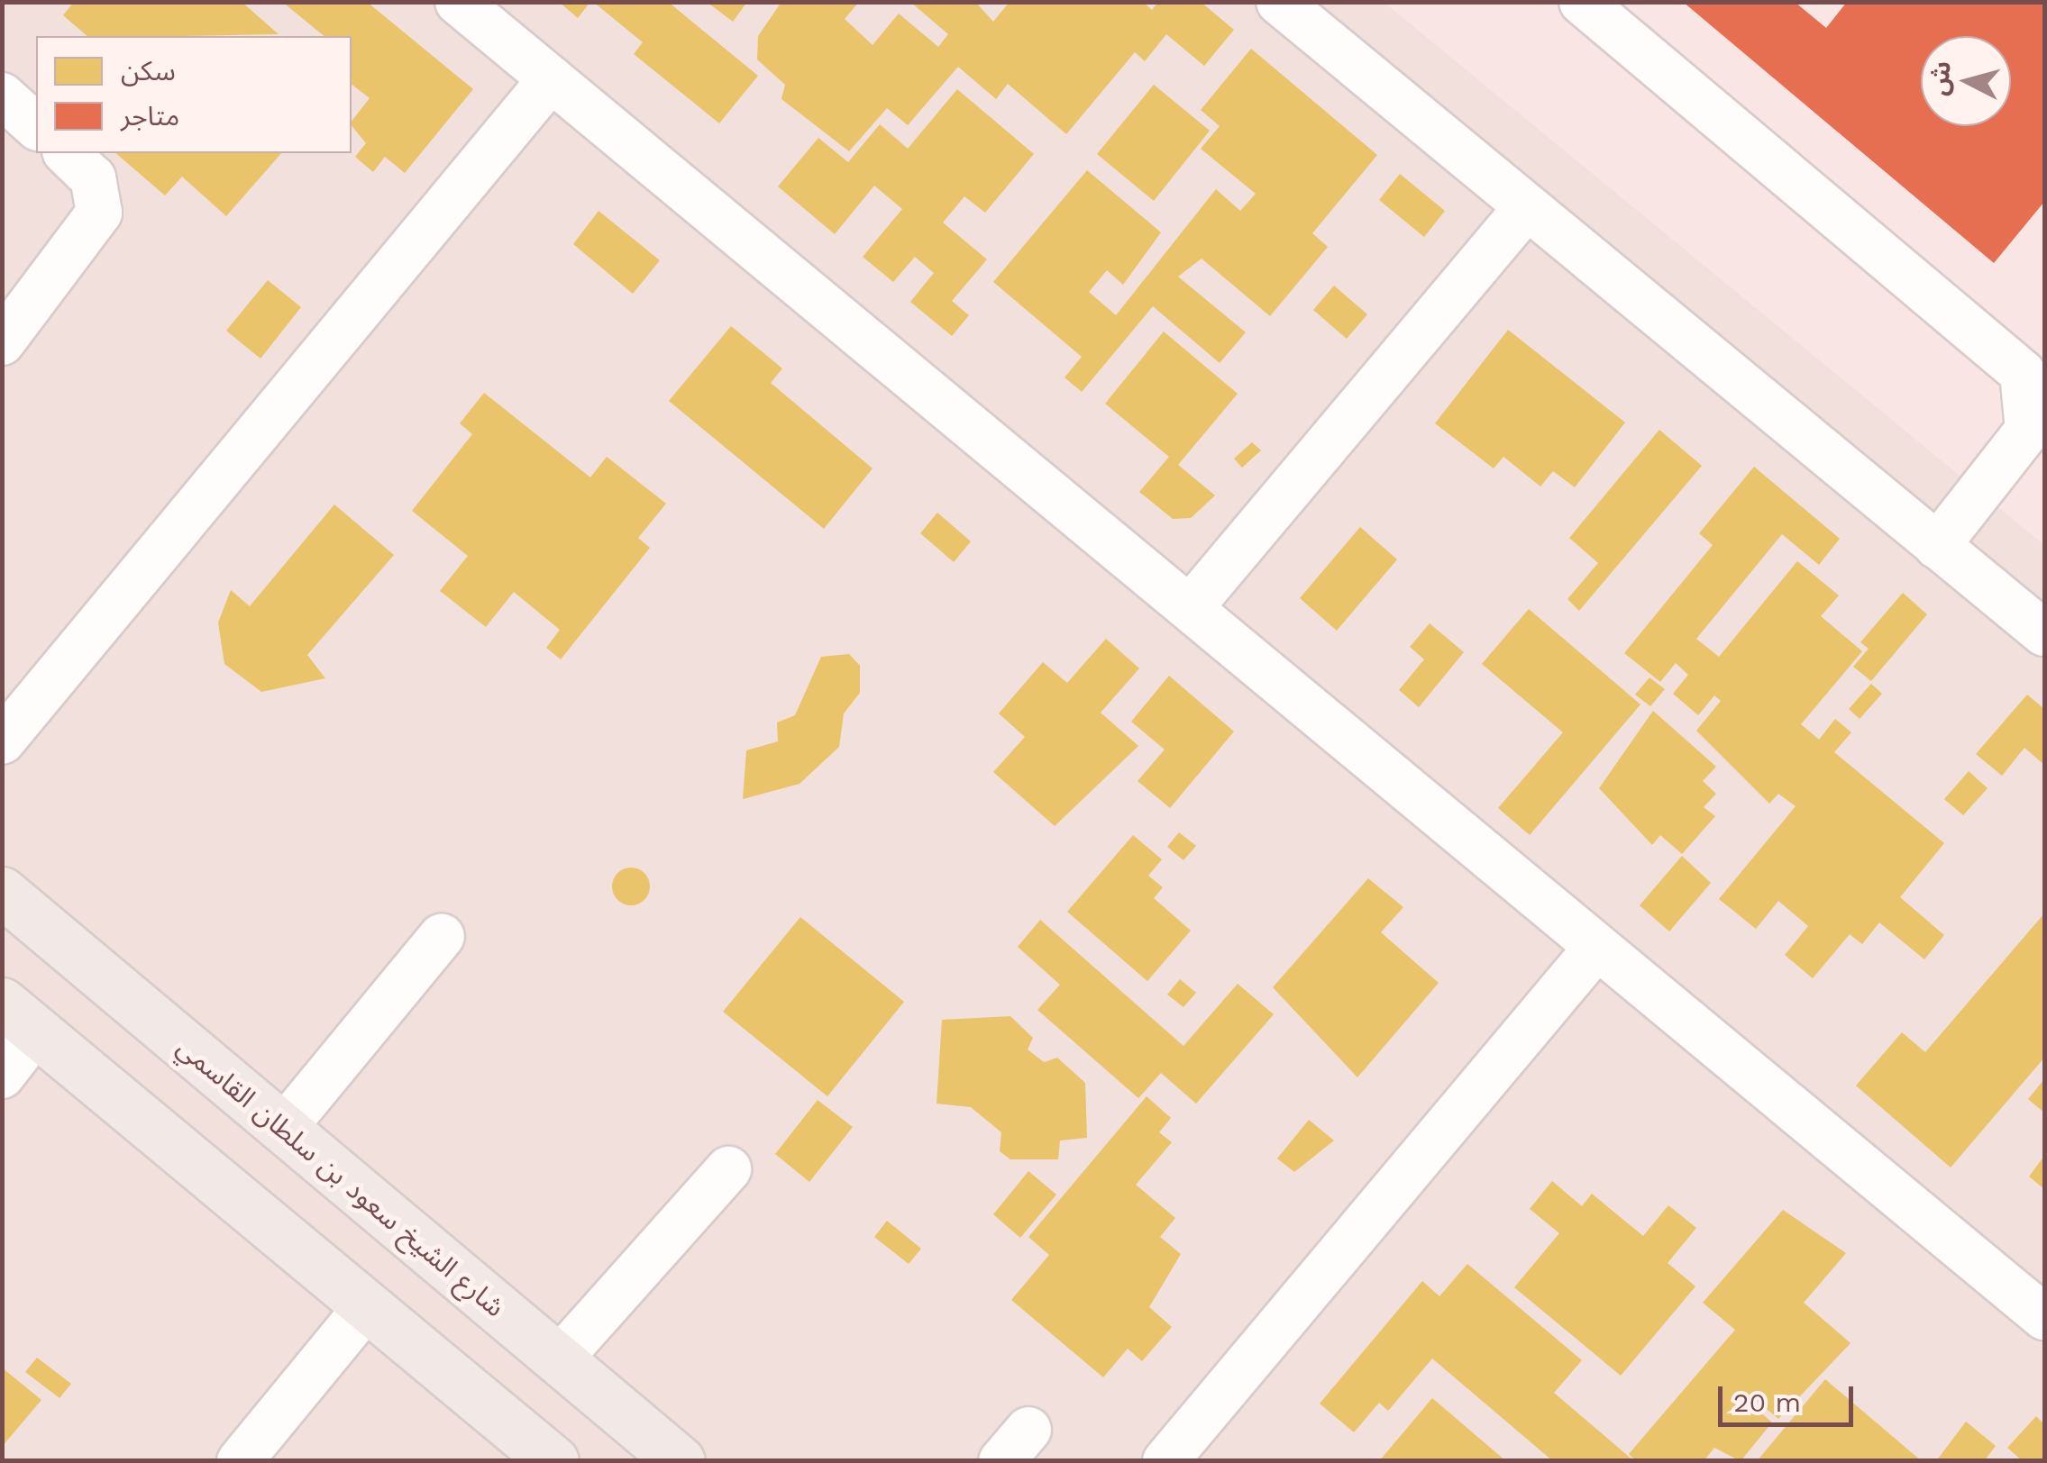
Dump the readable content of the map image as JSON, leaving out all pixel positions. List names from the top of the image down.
{
  "streets": {
    "main road": ["شارع الشيخ سعود بن سلطان القاسمي"]
  },
  "legend": ["سكن", "متاجر"],
  "scale_bar": "20 m",
  "north": "left"
}
